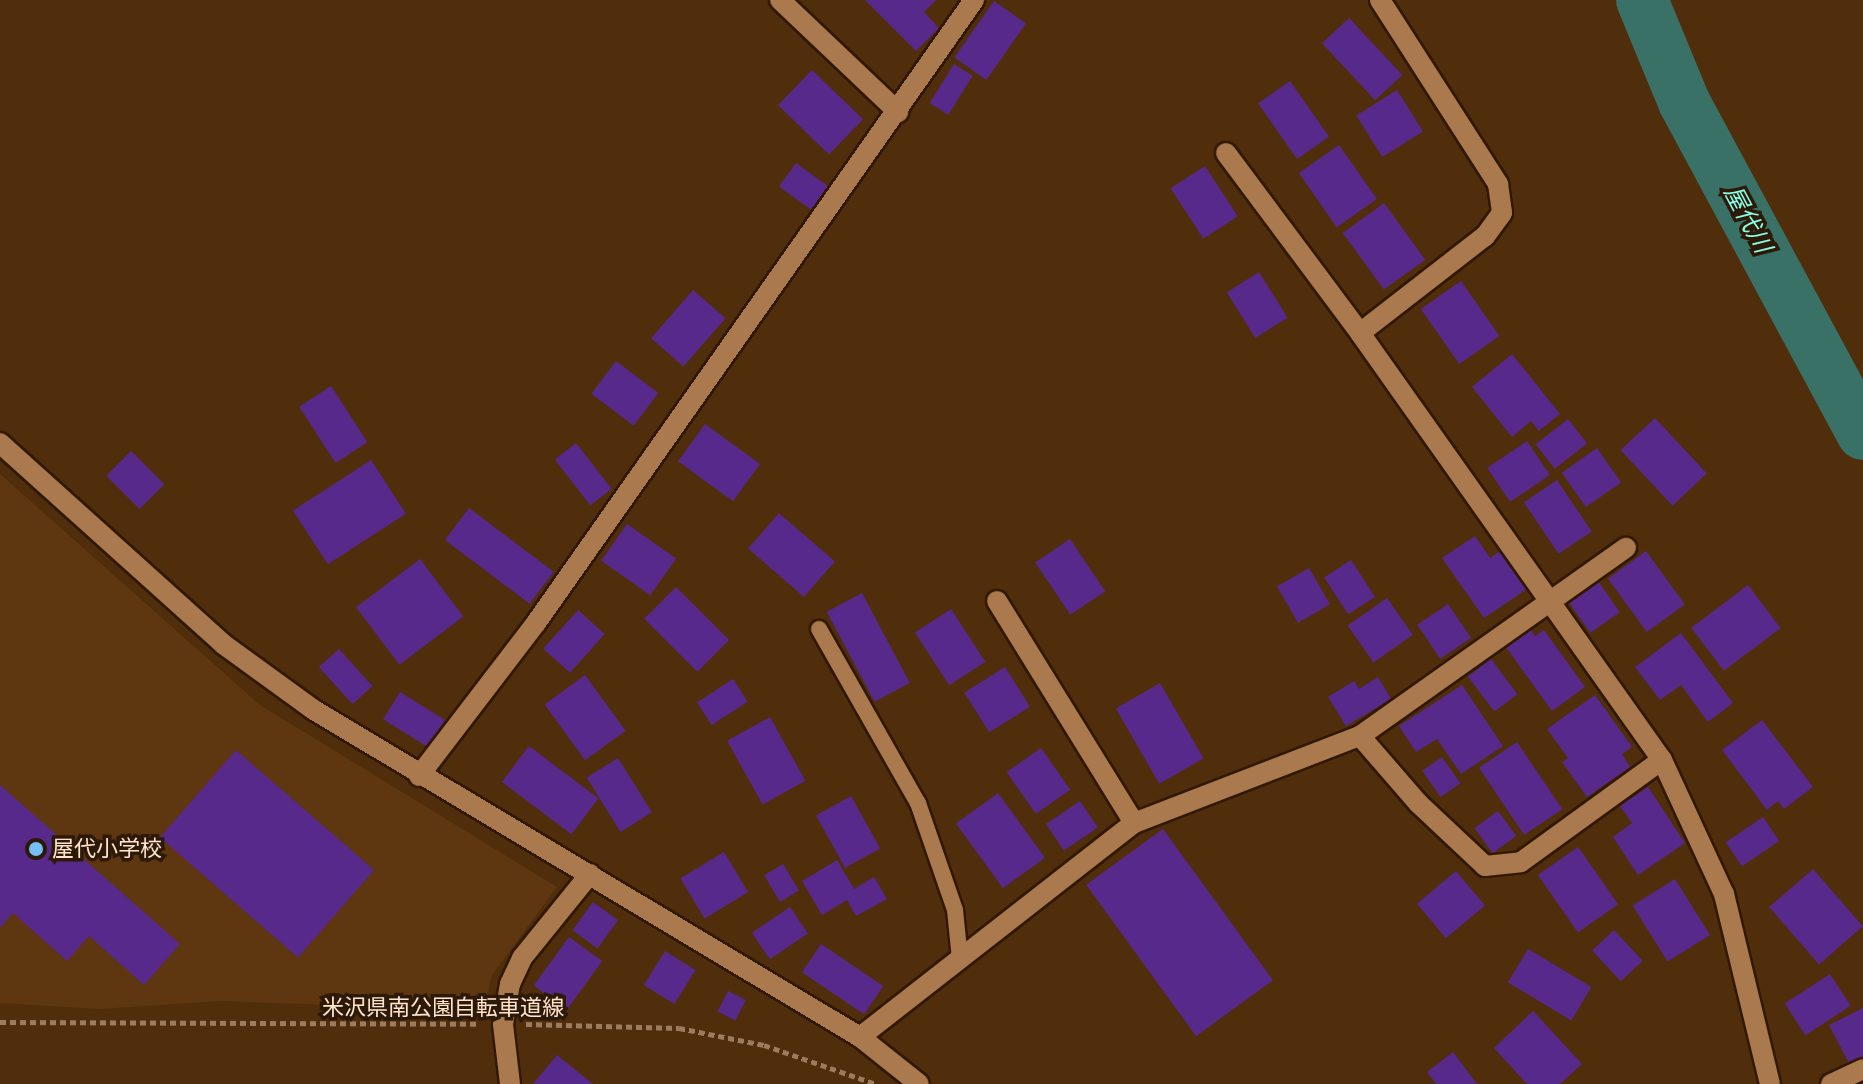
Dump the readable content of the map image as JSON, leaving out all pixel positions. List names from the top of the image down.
{
  "streets": {
    "path": ["米沢県南公園自転車道線"]
  },
  "water": ["屋代川"],
  "places": ["屋代小学校"]
}
